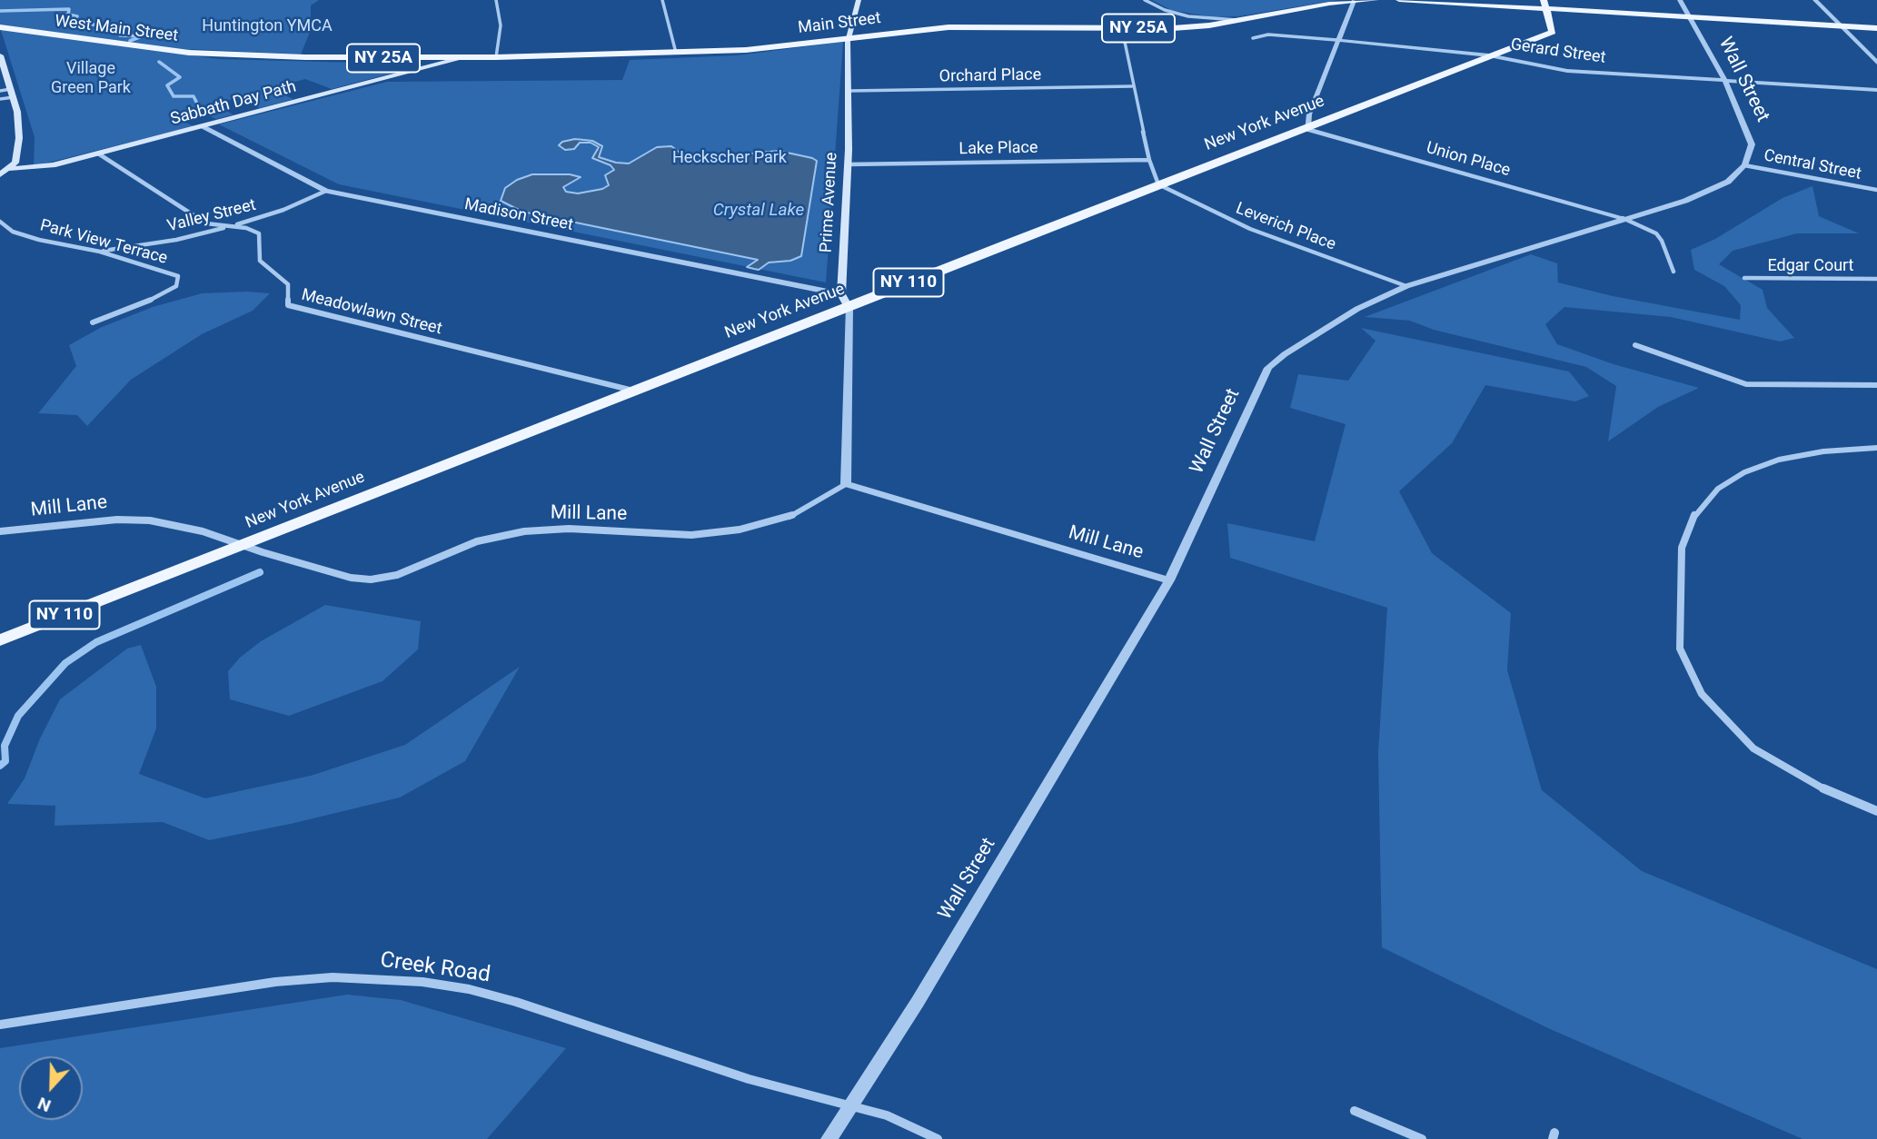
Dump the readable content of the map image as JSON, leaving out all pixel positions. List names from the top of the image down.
{
  "streets": {
    "main road": [
      "Main Street",
      "NY 25A",
      "West Main Street",
      "Sabbath Day Path",
      "New York Avenue",
      "Prime Avenue",
      "NY 110"
    ],
    "street": [
      "Gerard Street",
      "Orchard Place",
      "Wall Street",
      "Lake Place",
      "Union Place",
      "Central Street",
      "Madison Street",
      "Valley Street",
      "Leverich Place",
      "Park View Terrace",
      "Edgar Court",
      "Meadowlawn Street",
      "Mill Lane",
      "Creek Road"
    ]
  },
  "crossings": [
    ["Main Street", "West Main Street"],
    ["Main Street", "Sabbath Day Path"],
    ["Main Street", "Prime Avenue"],
    ["Gerard Street", "Wall Street"],
    ["Gerard Street", "New York Avenue"],
    ["Orchard Place", "Prime Avenue"],
    ["Wall Street", "Union Place"],
    ["Wall Street", "Central Street"],
    ["Wall Street", "Leverich Place"],
    ["Wall Street", "Mill Lane"],
    ["Wall Street", "Creek Road"],
    ["Sabbath Day Path", "Madison Street"],
    ["Sabbath Day Path", "Meadowlawn Street"],
    ["New York Avenue", "Union Place"],
    ["New York Avenue", "Leverich Place"],
    ["New York Avenue", "Meadowlawn Street"],
    ["New York Avenue", "Mill Lane"],
    ["Lake Place", "Prime Avenue"],
    ["Prime Avenue", "Madison Street"],
    ["Madison Street", "Valley Street"],
    ["Valley Street", "Park View Terrace"],
    ["Valley Street", "Meadowlawn Street"]
  ],
  "water": ["Crystal Lake"],
  "parks": ["Huntington YMCA", "Village Green Park", "Heckscher Park"],
  "north": "bottom"
}
